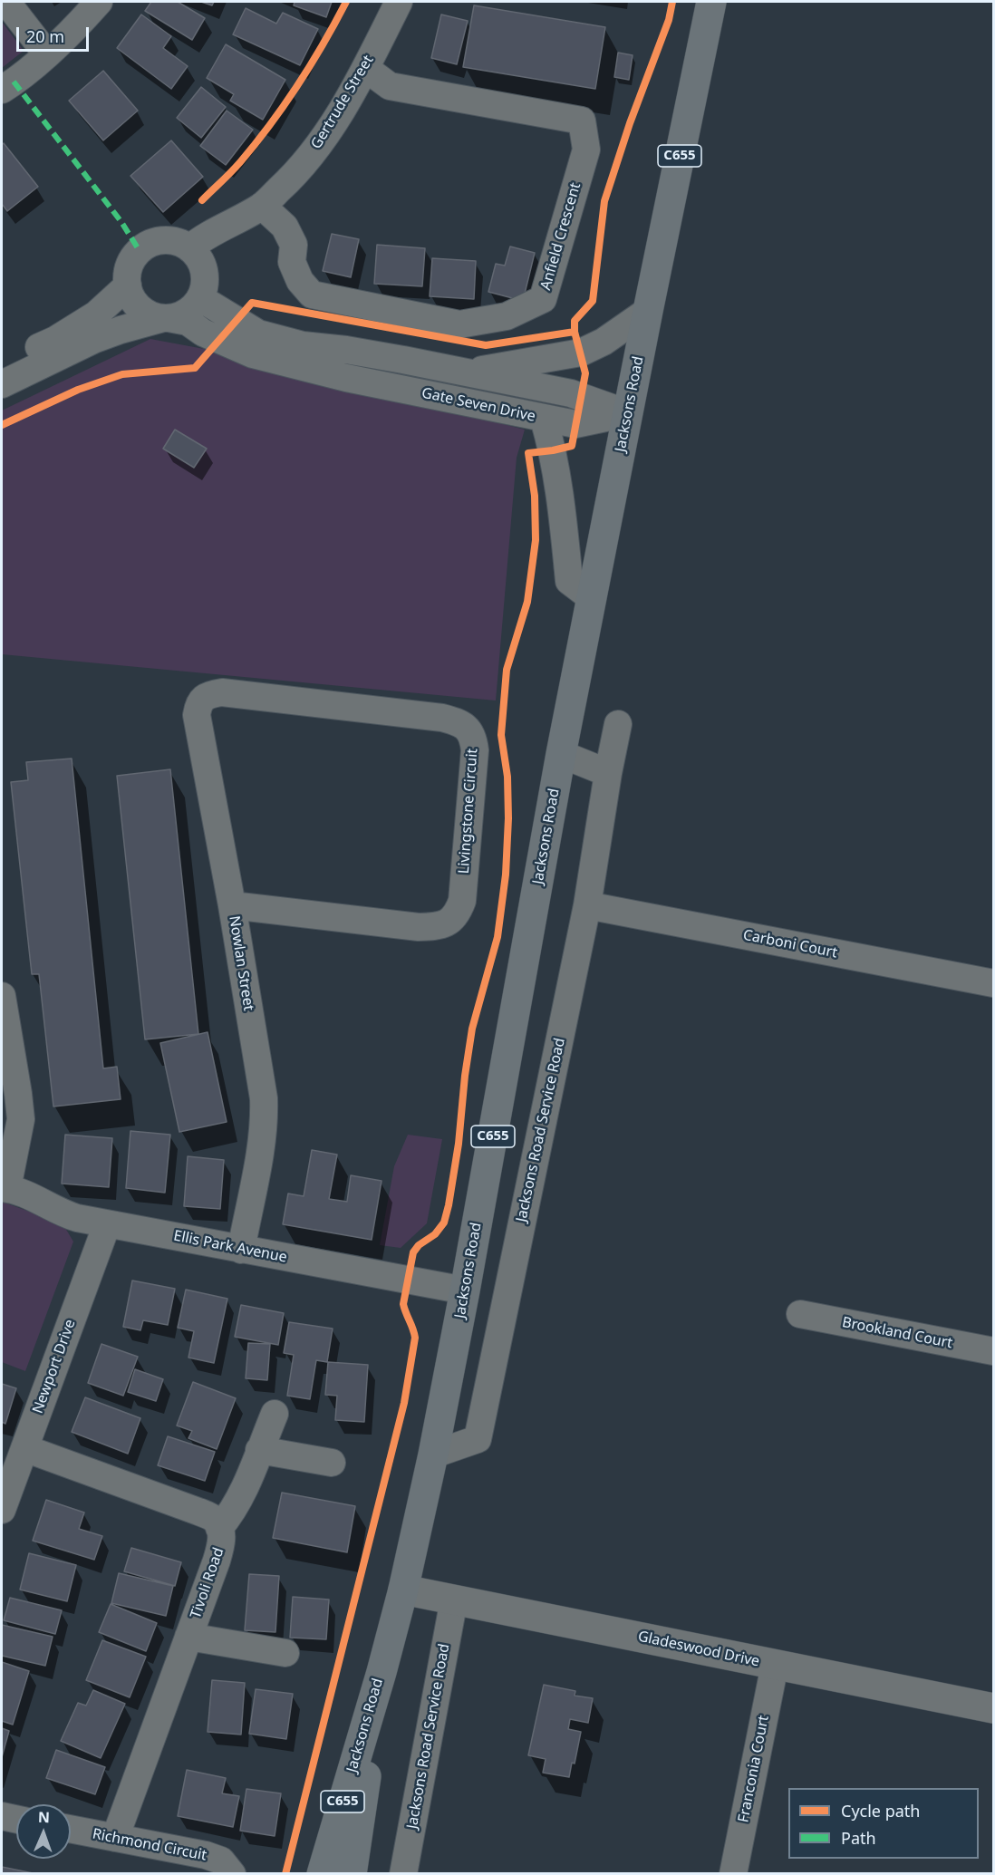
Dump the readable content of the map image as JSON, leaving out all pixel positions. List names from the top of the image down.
{
  "streets": {
    "main road": ["C655", "Jacksons Road"],
    "street": [
      "Gertrude Street",
      "Anfield Crescent",
      "Gate Seven Drive",
      "Livingstone Circuit",
      "Carboni Court",
      "Nowlan Street",
      "Jacksons Road Service Road",
      "Ellis Park Avenue",
      "Brookland Court",
      "Newport Drive",
      "Tivoli Road",
      "Gladeswood Drive",
      "Franconia Court",
      "Richmond Circuit"
    ]
  },
  "crossings": [
    ["Gertrude Street", "Anfield Crescent"],
    ["Gertrude Street", "Gate Seven Drive"],
    ["Jacksons Road", "Gate Seven Drive"],
    ["Jacksons Road", "Jacksons Road Service Road"],
    ["Jacksons Road", "Ellis Park Avenue"],
    ["Jacksons Road", "Gladeswood Drive"],
    ["Livingstone Circuit", "Nowlan Street"],
    ["Carboni Court", "Jacksons Road Service Road"],
    ["Nowlan Street", "Ellis Park Avenue"],
    ["Jacksons Road Service Road", "Gladeswood Drive"],
    ["Ellis Park Avenue", "Newport Drive"],
    ["Newport Drive", "Tivoli Road"],
    ["Tivoli Road", "Richmond Circuit"],
    ["Gladeswood Drive", "Franconia Court"]
  ],
  "legend": ["Cycle path", "Path"],
  "scale_bar": "20 m",
  "north": "top"
}
